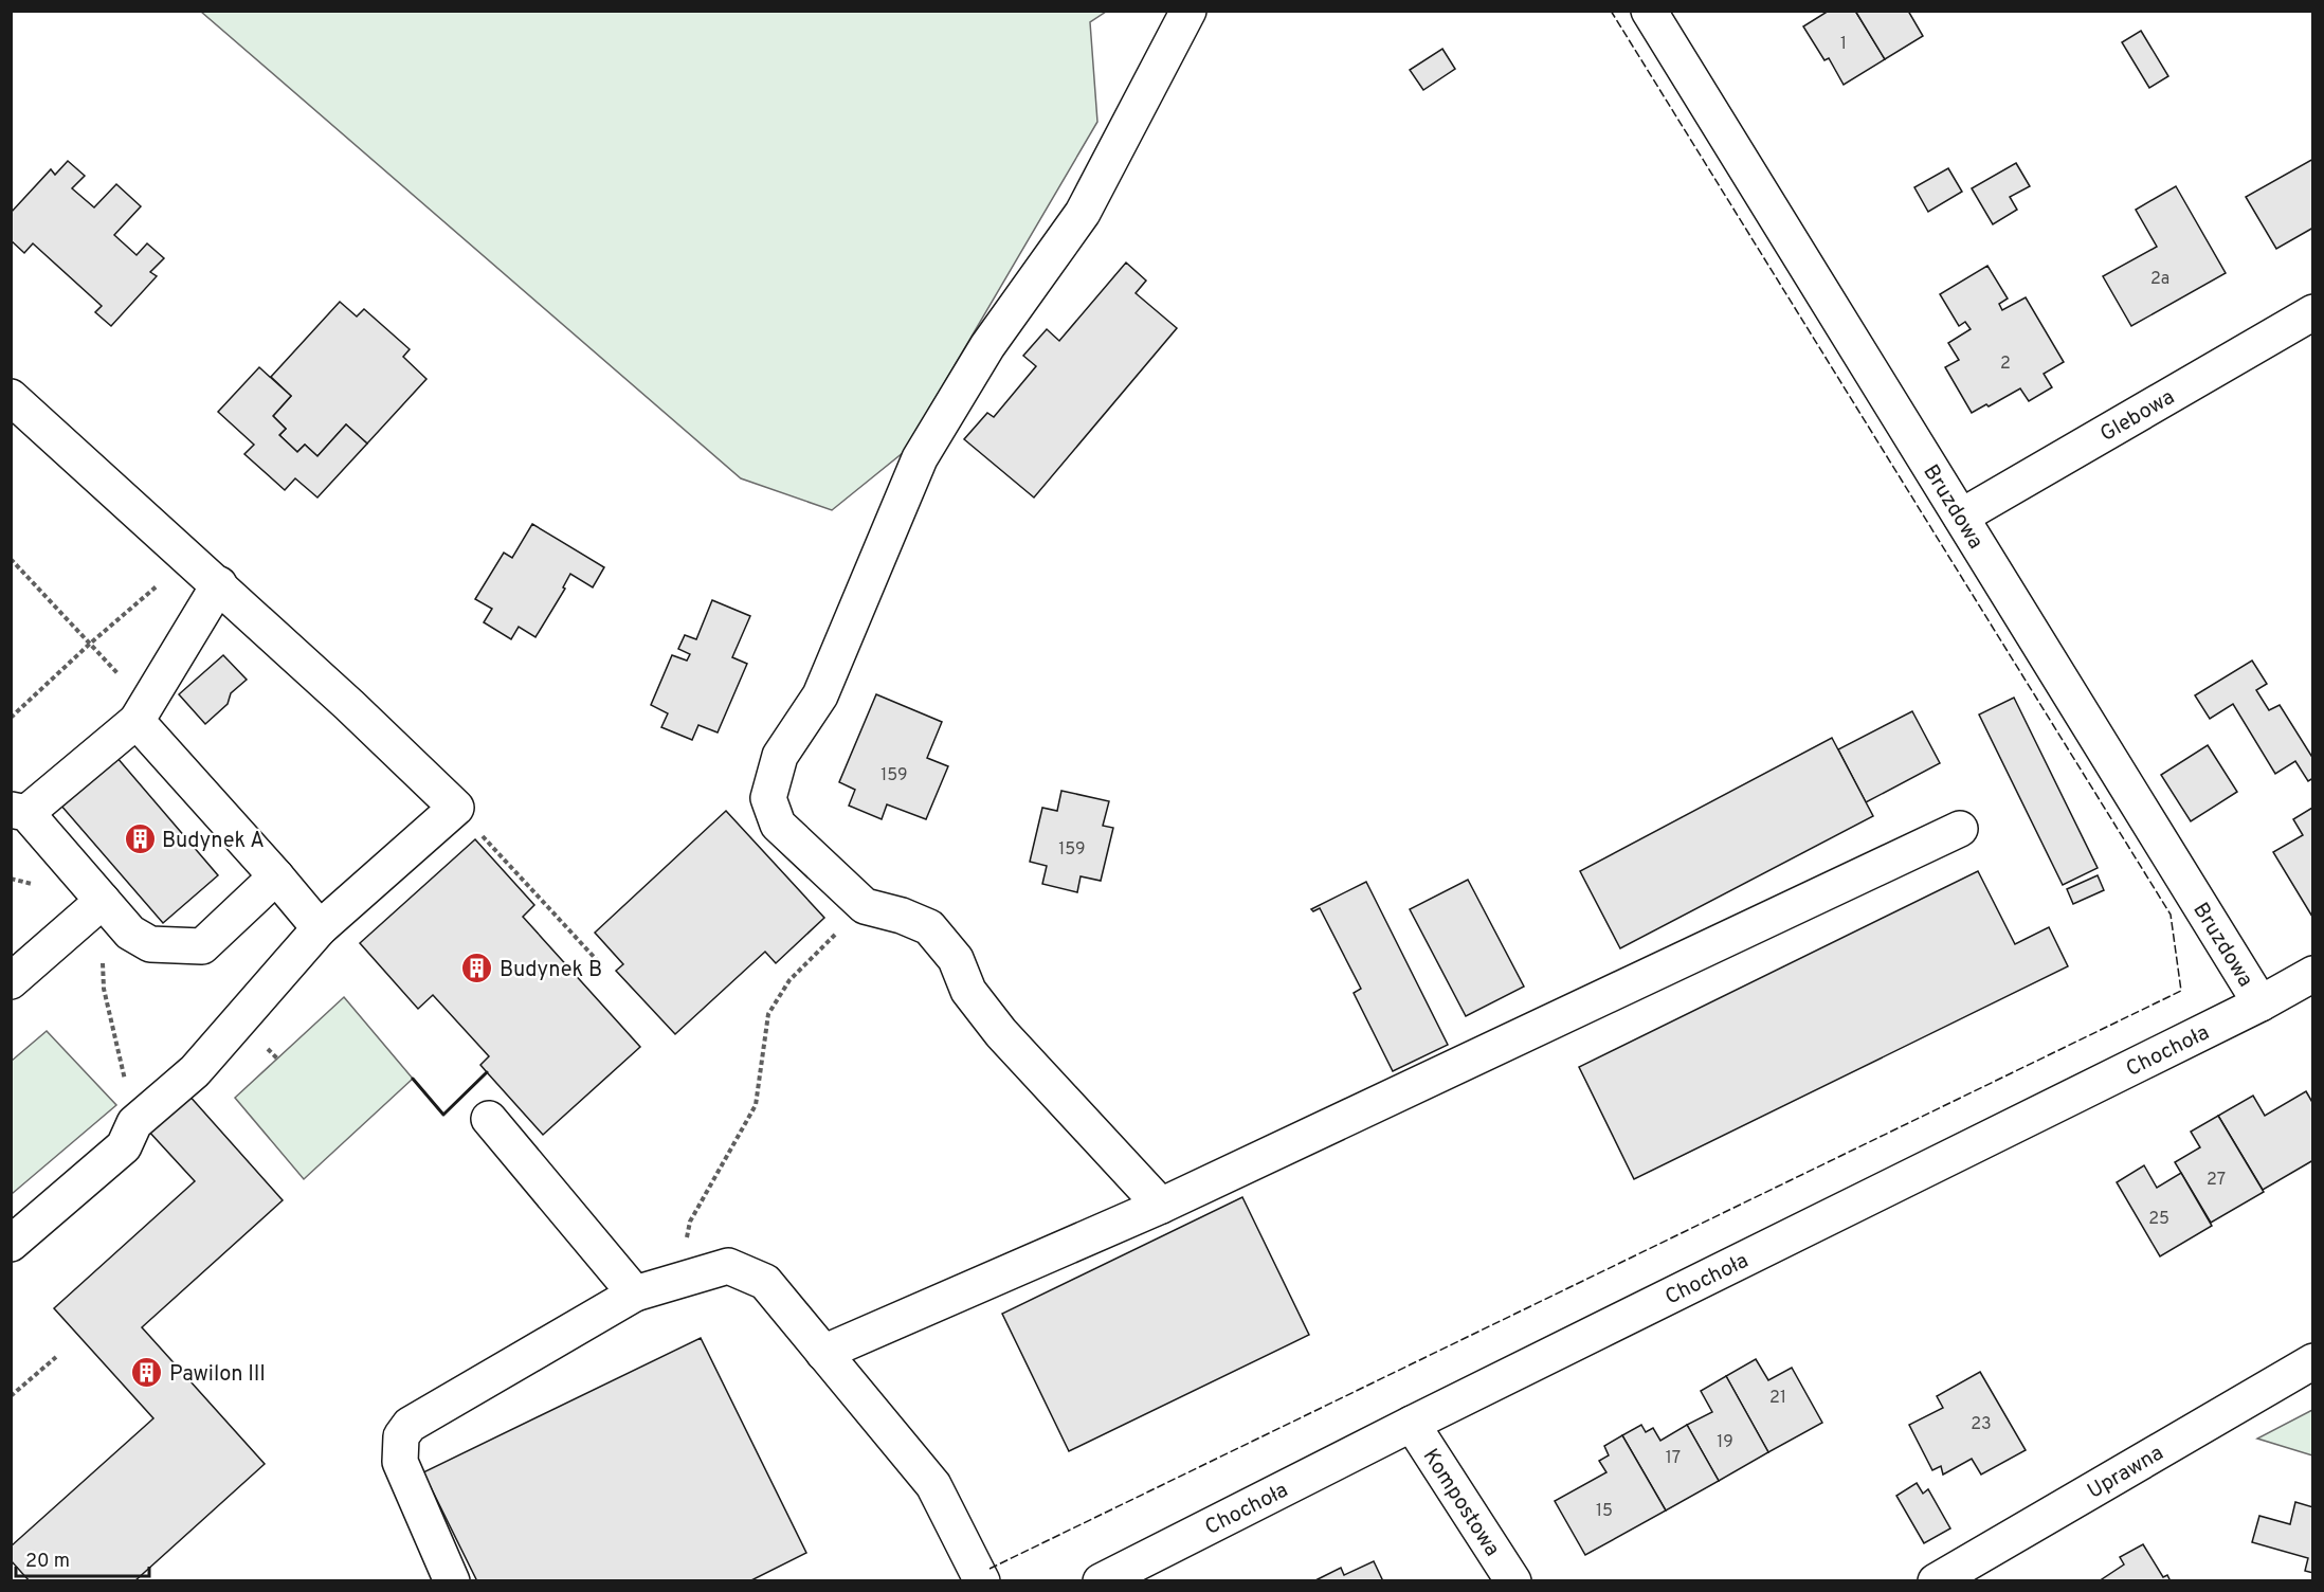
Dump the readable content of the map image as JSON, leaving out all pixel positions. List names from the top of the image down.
{
  "streets": {
    "street": [
      "Glebowa",
      "Bruzdowa",
      "Chochoła",
      "Uprawna",
      "Kompostowa"
    ]
  },
  "crossings": [
    ["Glebowa", "Bruzdowa"],
    ["Bruzdowa", "Chochoła"],
    ["Chochoła", "Kompostowa"]
  ],
  "places": {
    "building": ["Budynek A", "Budynek B", "Pawilon III"]
  },
  "house_numbers": [
    "1",
    "2a",
    "2",
    "159",
    "159",
    "27",
    "25",
    "21",
    "23",
    "19",
    "17",
    "15"
  ],
  "scale_bar": "20 m"
}
